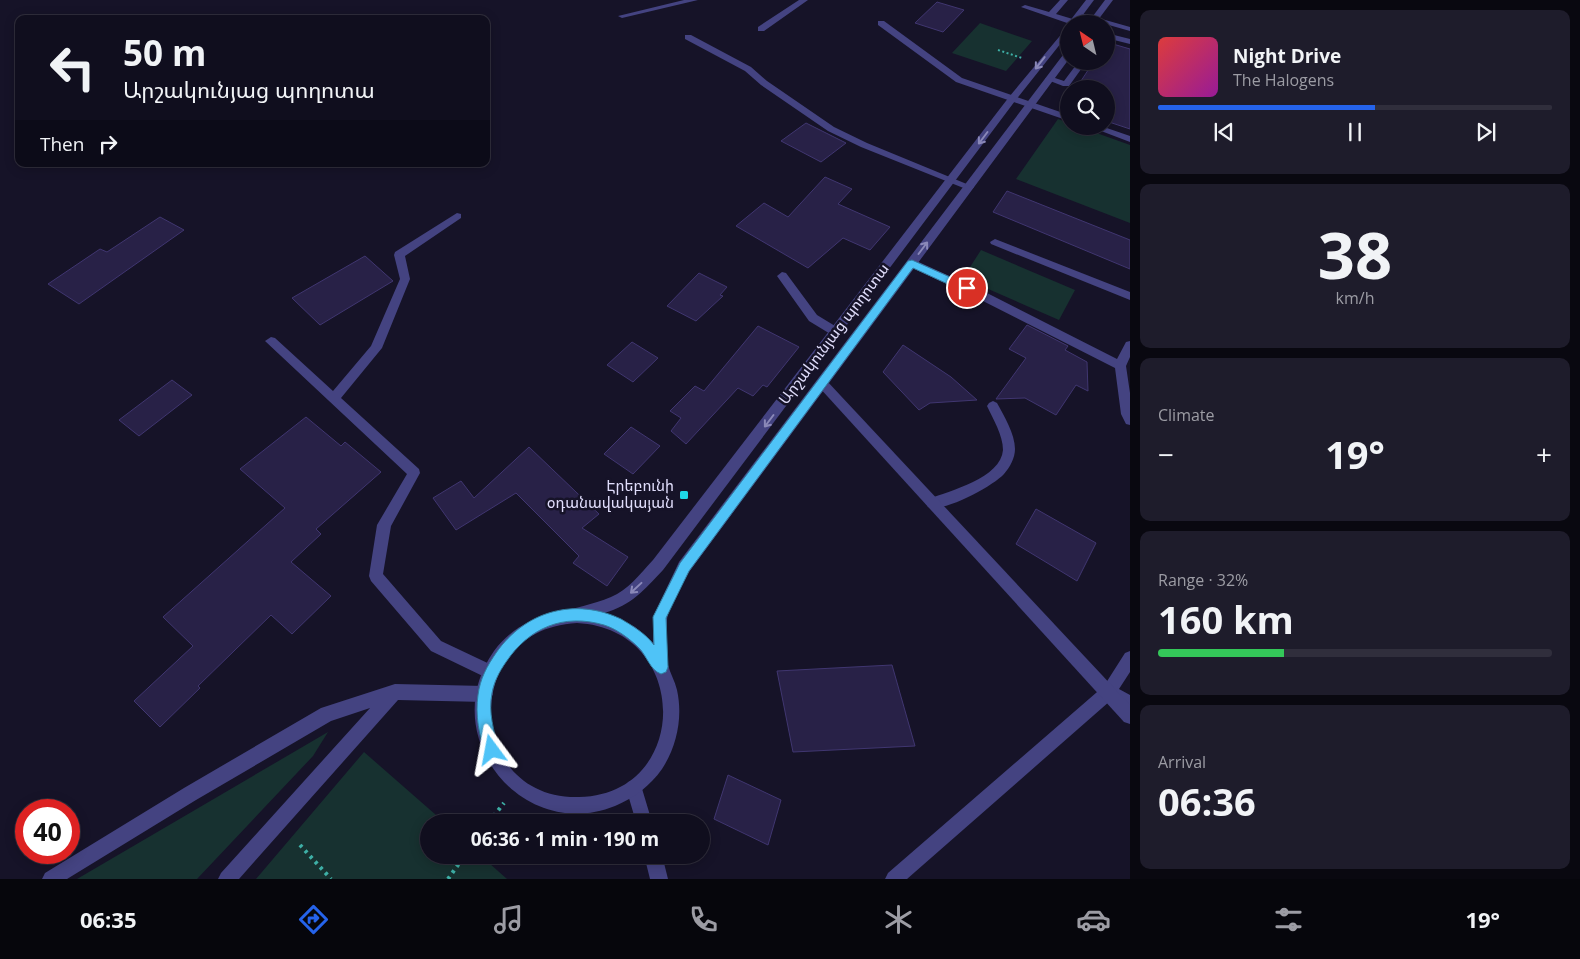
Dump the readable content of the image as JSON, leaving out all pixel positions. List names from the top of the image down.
{
  "streets": {
    "street": ["Արշակունյաց պողոտա"]
  },
  "places": {
    "transit": ["Էրեբունի օդանավակայան"]
  },
  "north": "top left",
  "page": {
    "turn": ["50 m", "Արշակունյաց պողոտա"],
    "song": ["Night Drive", "The Halogens"],
    "then": "Then",
    "tile": [
      ["38", "km/h"],
      "Climate",
      ["Range · 32%", "160 km"],
      ["Arrival", "06:36"]
    ],
    "heat": ["−", "19°", "+"],
    "limit": "40",
    "trip": "06:36 · 1 min · 190 m",
    "tabs": ["06:35", "19°"]
  }
}
